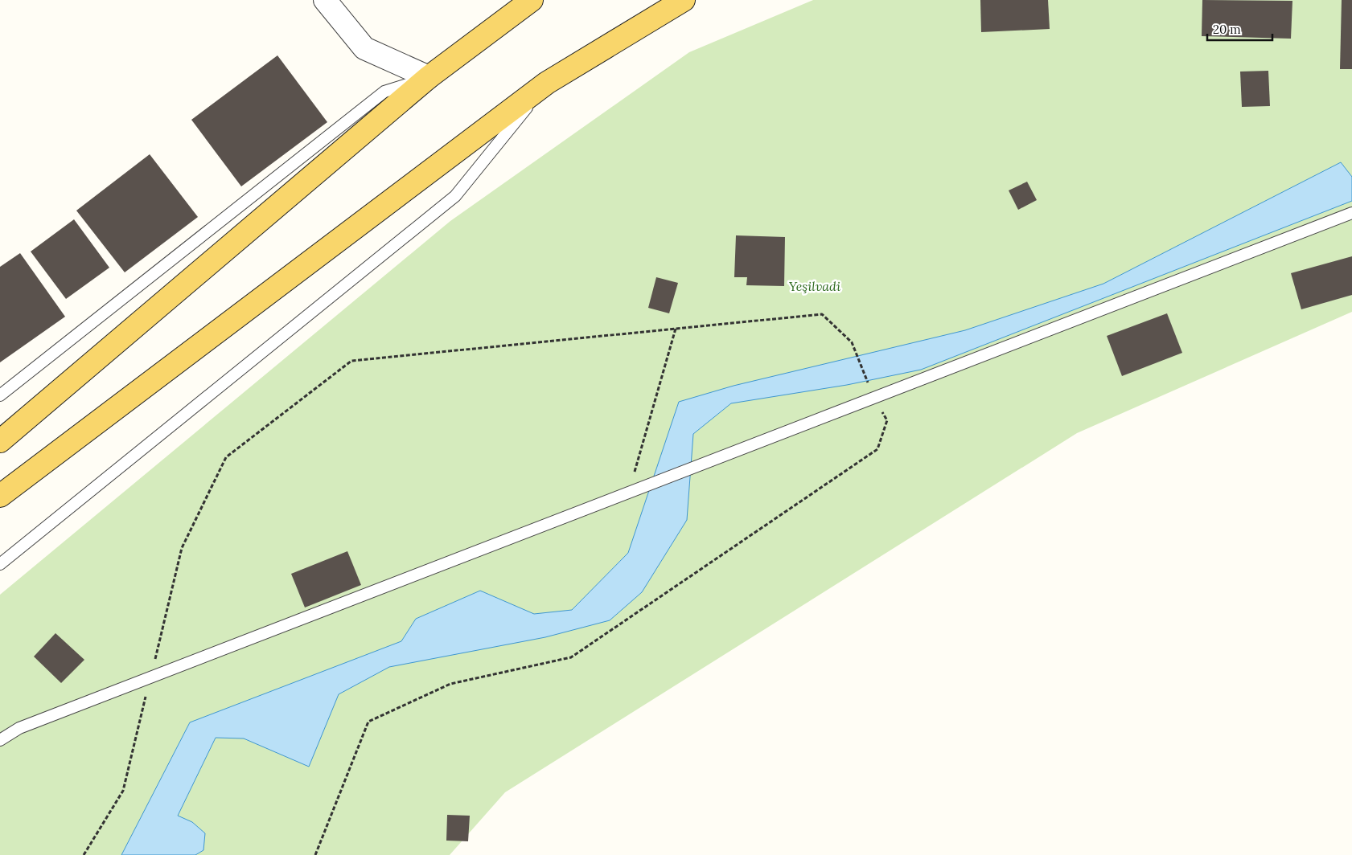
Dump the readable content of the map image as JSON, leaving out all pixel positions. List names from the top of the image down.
{
  "parks": ["Yeşilvadi"],
  "scale_bar": "20 m"
}
